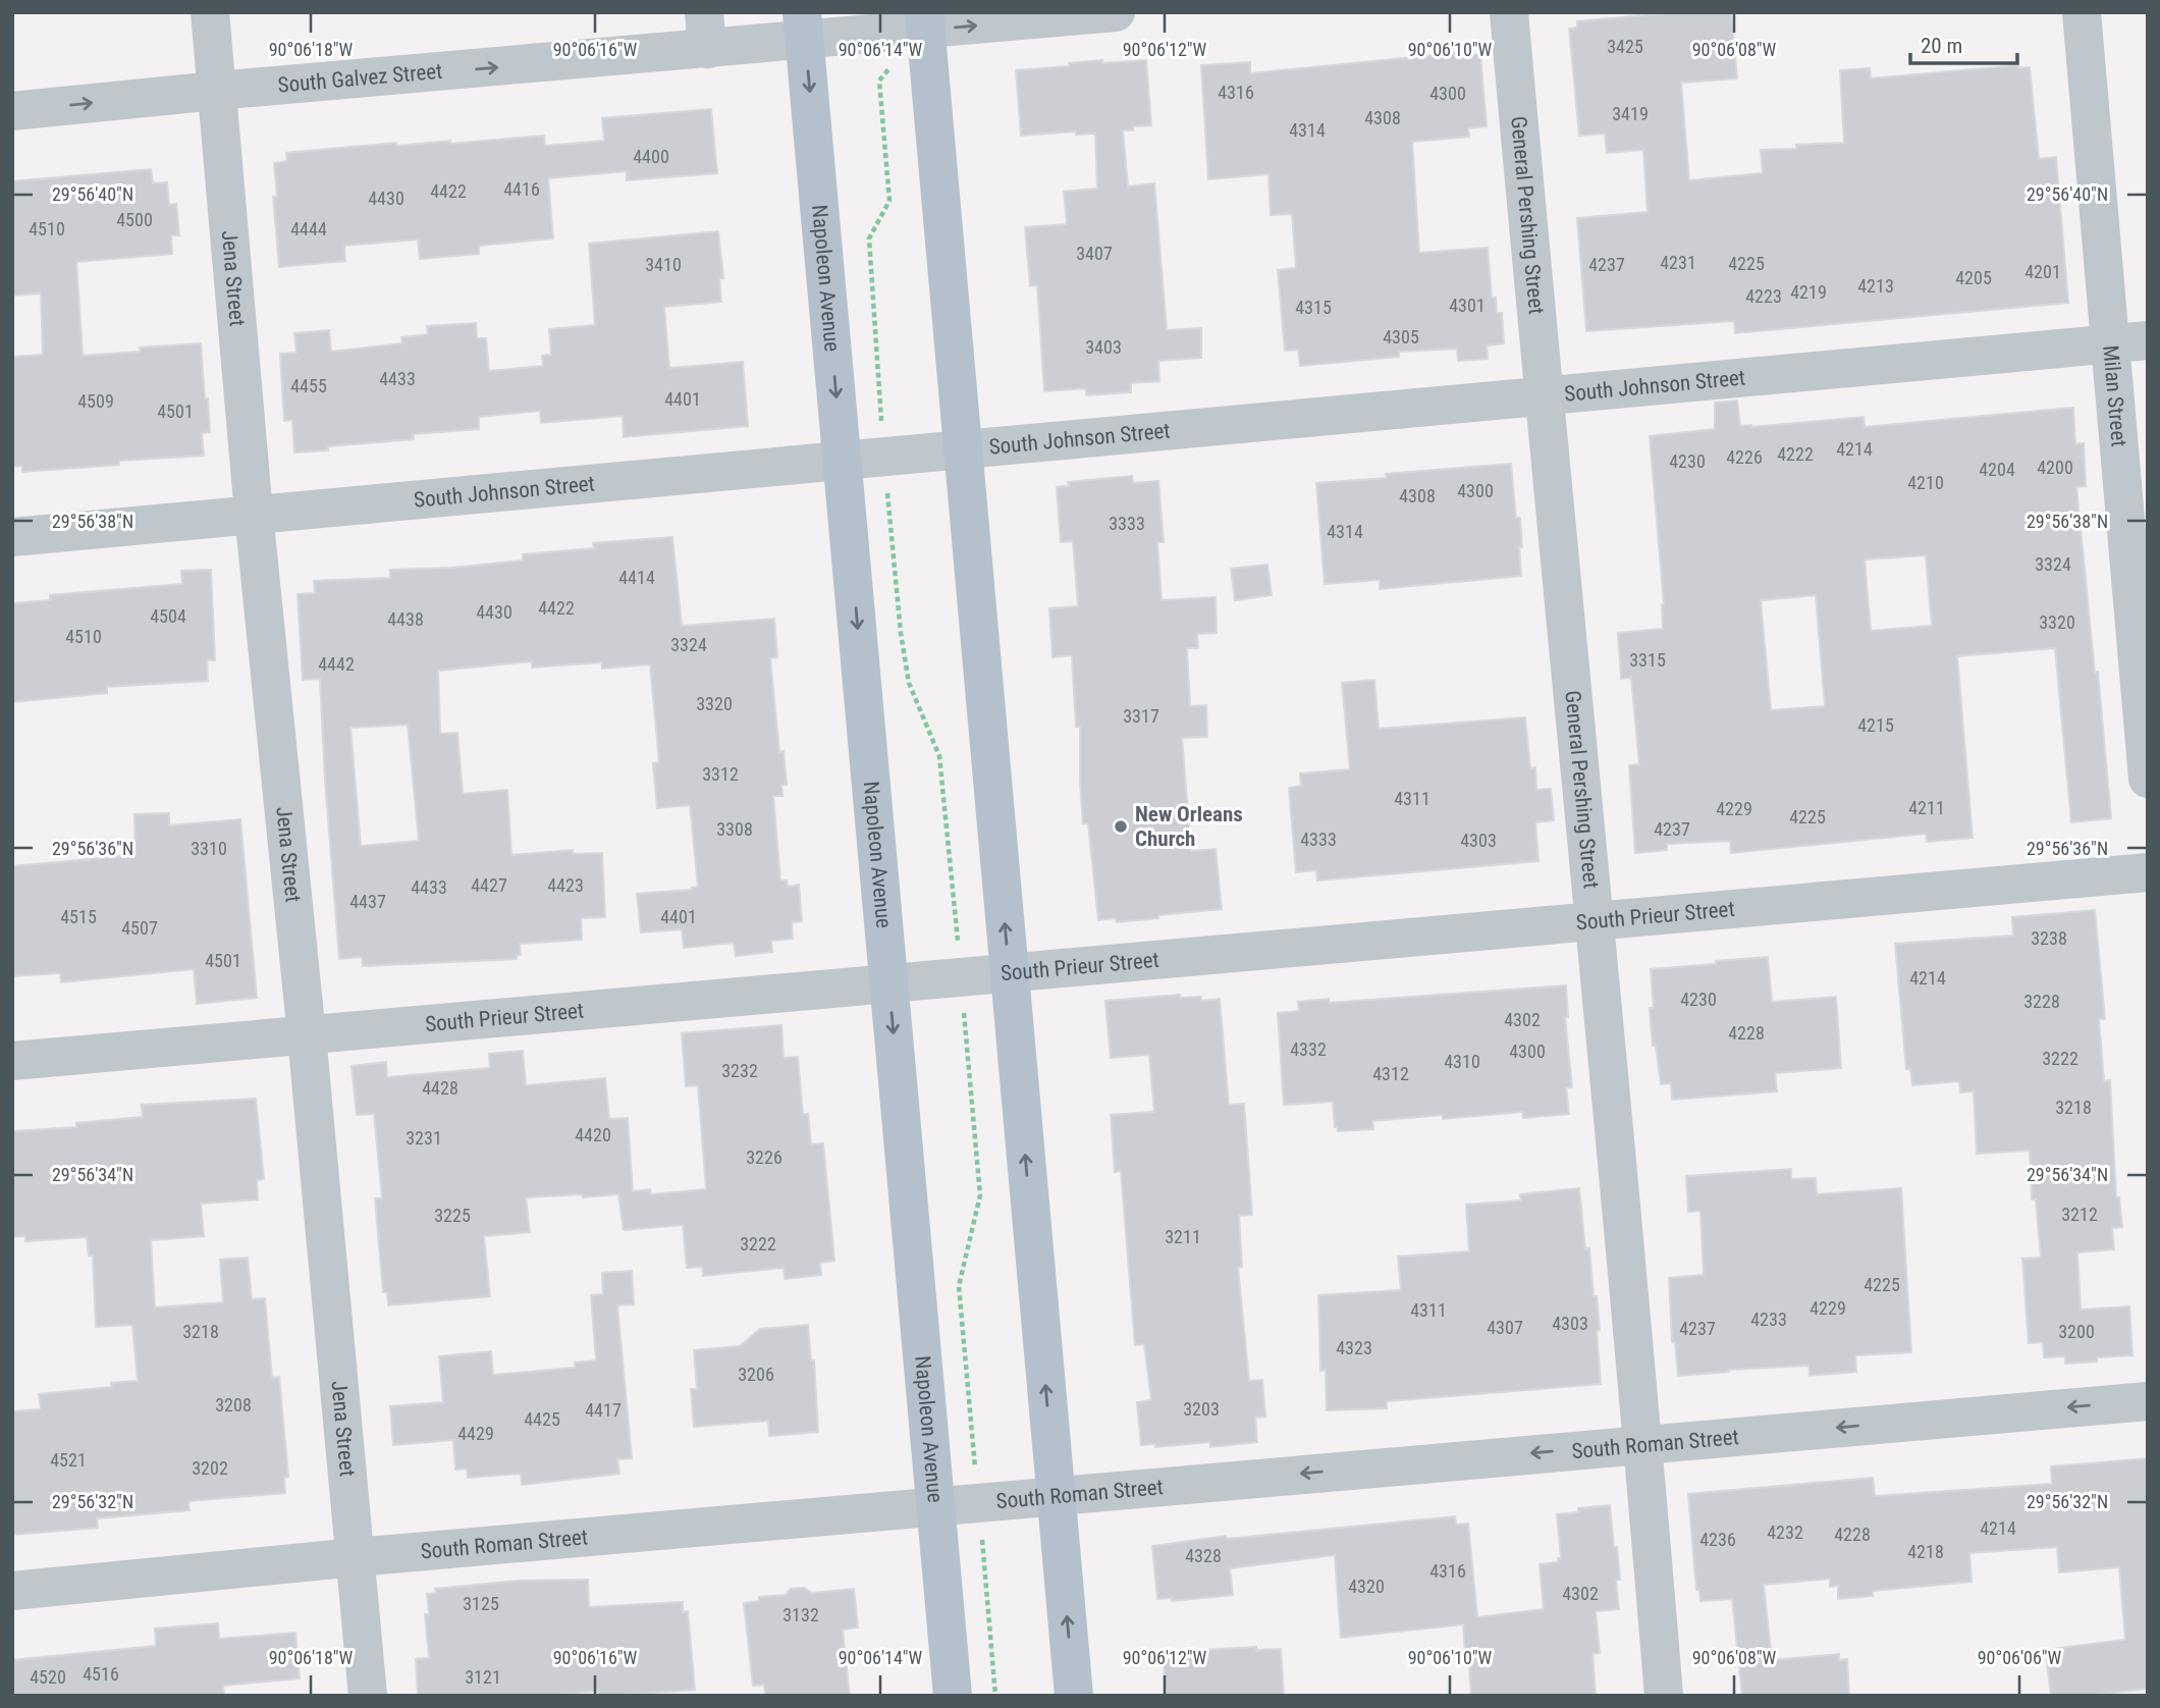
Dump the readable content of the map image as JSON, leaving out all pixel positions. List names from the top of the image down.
{
  "streets": {
    "main road": ["Napoleon Avenue"],
    "street": [
      "South Galvez Street",
      "General Pershing Street",
      "Jena Street",
      "South Johnson Street",
      "Milan Street",
      "South Prieur Street",
      "South Roman Street"
    ]
  },
  "crossings": [
    ["South Galvez Street", "Napoleon Avenue"],
    ["South Galvez Street", "Jena Street"],
    ["General Pershing Street", "South Johnson Street"],
    ["General Pershing Street", "South Prieur Street"],
    ["General Pershing Street", "South Roman Street"],
    ["Napoleon Avenue", "South Johnson Street"],
    ["Napoleon Avenue", "South Prieur Street"],
    ["Napoleon Avenue", "South Roman Street"],
    ["Jena Street", "South Johnson Street"],
    ["Jena Street", "South Prieur Street"],
    ["Jena Street", "South Roman Street"],
    ["South Johnson Street", "Milan Street"]
  ],
  "one_way": ["South Galvez Street", "South Roman Street"],
  "places": ["New Orleans Church"],
  "house_numbers": [
    "3425",
    "4316",
    "4300",
    "3419",
    "4308",
    "4314",
    "4400",
    "4416",
    "4422",
    "4430",
    "4500",
    "4510",
    "4444",
    "3407",
    "4231",
    "4225",
    "3410",
    "4237",
    "4201",
    "4205",
    "4213",
    "4219",
    "4223",
    "4301",
    "4315",
    "4305",
    "3403",
    "4433",
    "4455",
    "4401",
    "4509",
    "4501",
    "4214",
    "4222",
    "4226",
    "4230",
    "4200",
    "4204",
    "4210",
    "4300",
    "4308",
    "3333",
    "4314",
    "3324",
    "4414",
    "4422",
    "4430",
    "4504",
    "4438",
    "3320",
    "4510",
    "3324",
    "3315",
    "4442",
    "3320",
    "3317",
    "4215",
    "3312",
    "4311",
    "4211",
    "4229",
    "4225",
    "3308",
    "4237",
    "4333",
    "4303",
    "3310",
    "4427",
    "4423",
    "4433",
    "4437",
    "4515",
    "4401",
    "4507",
    "3238",
    "4501",
    "4214",
    "4230",
    "3228",
    "4302",
    "4228",
    "4332",
    "4300",
    "3222",
    "4310",
    "3232",
    "4312",
    "4428",
    "3218",
    "4420",
    "3231",
    "3226",
    "3212",
    "3225",
    "3211",
    "3222",
    "4225",
    "4229",
    "4311",
    "4233",
    "4303",
    "4307",
    "4237",
    "3218",
    "3200",
    "4323",
    "3206",
    "3208",
    "3203",
    "4417",
    "4425",
    "4429",
    "4521",
    "3202",
    "4214",
    "4232",
    "4228",
    "4236",
    "4218",
    "4328",
    "4316",
    "4320",
    "4302",
    "3125",
    "3132",
    "4516",
    "4520",
    "3121"
  ],
  "scale_bar": "20 m",
  "coordinates": [
    "90°06'18\"W",
    "90°06'16\"W",
    "90°06'14\"W",
    "90°06'12\"W",
    "90°06'10\"W",
    "90°06'08\"W",
    "29°56'40\"N",
    "29°56'38\"N",
    "29°56'36\"N",
    "29°56'34\"N",
    "29°56'32\"N",
    "90°06'06\"W"
  ]
}
